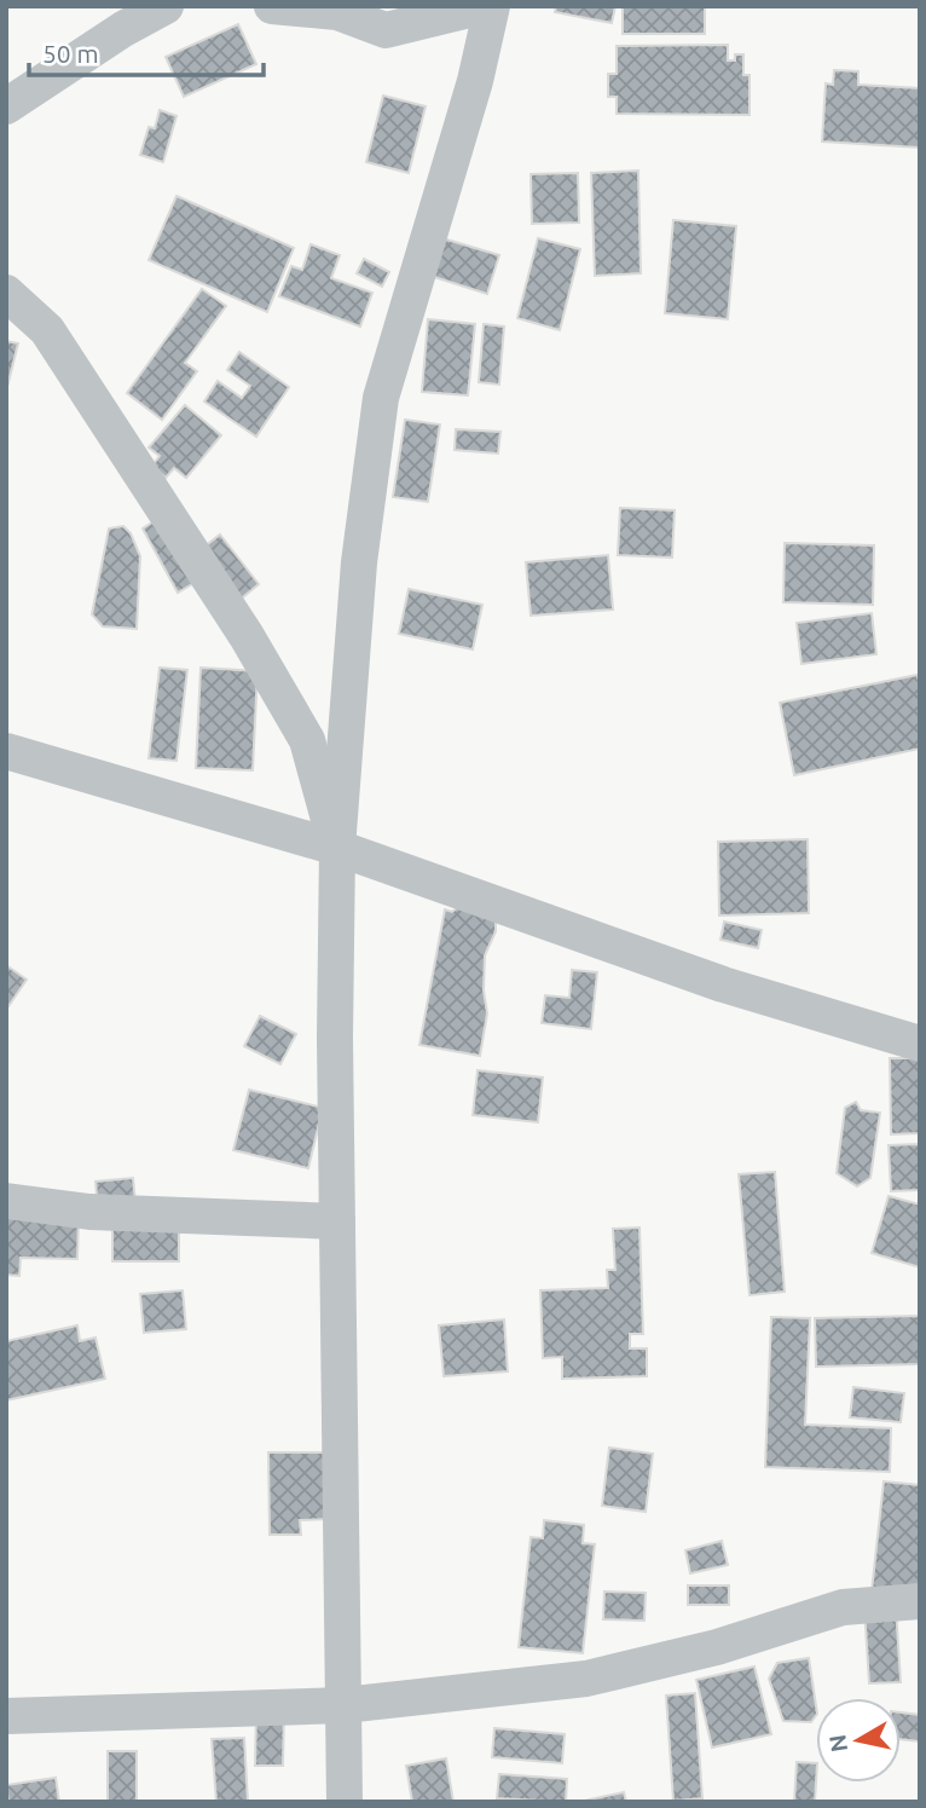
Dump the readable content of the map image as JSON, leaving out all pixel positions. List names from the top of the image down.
{
  "scale_bar": "50 m",
  "north": "left"
}
